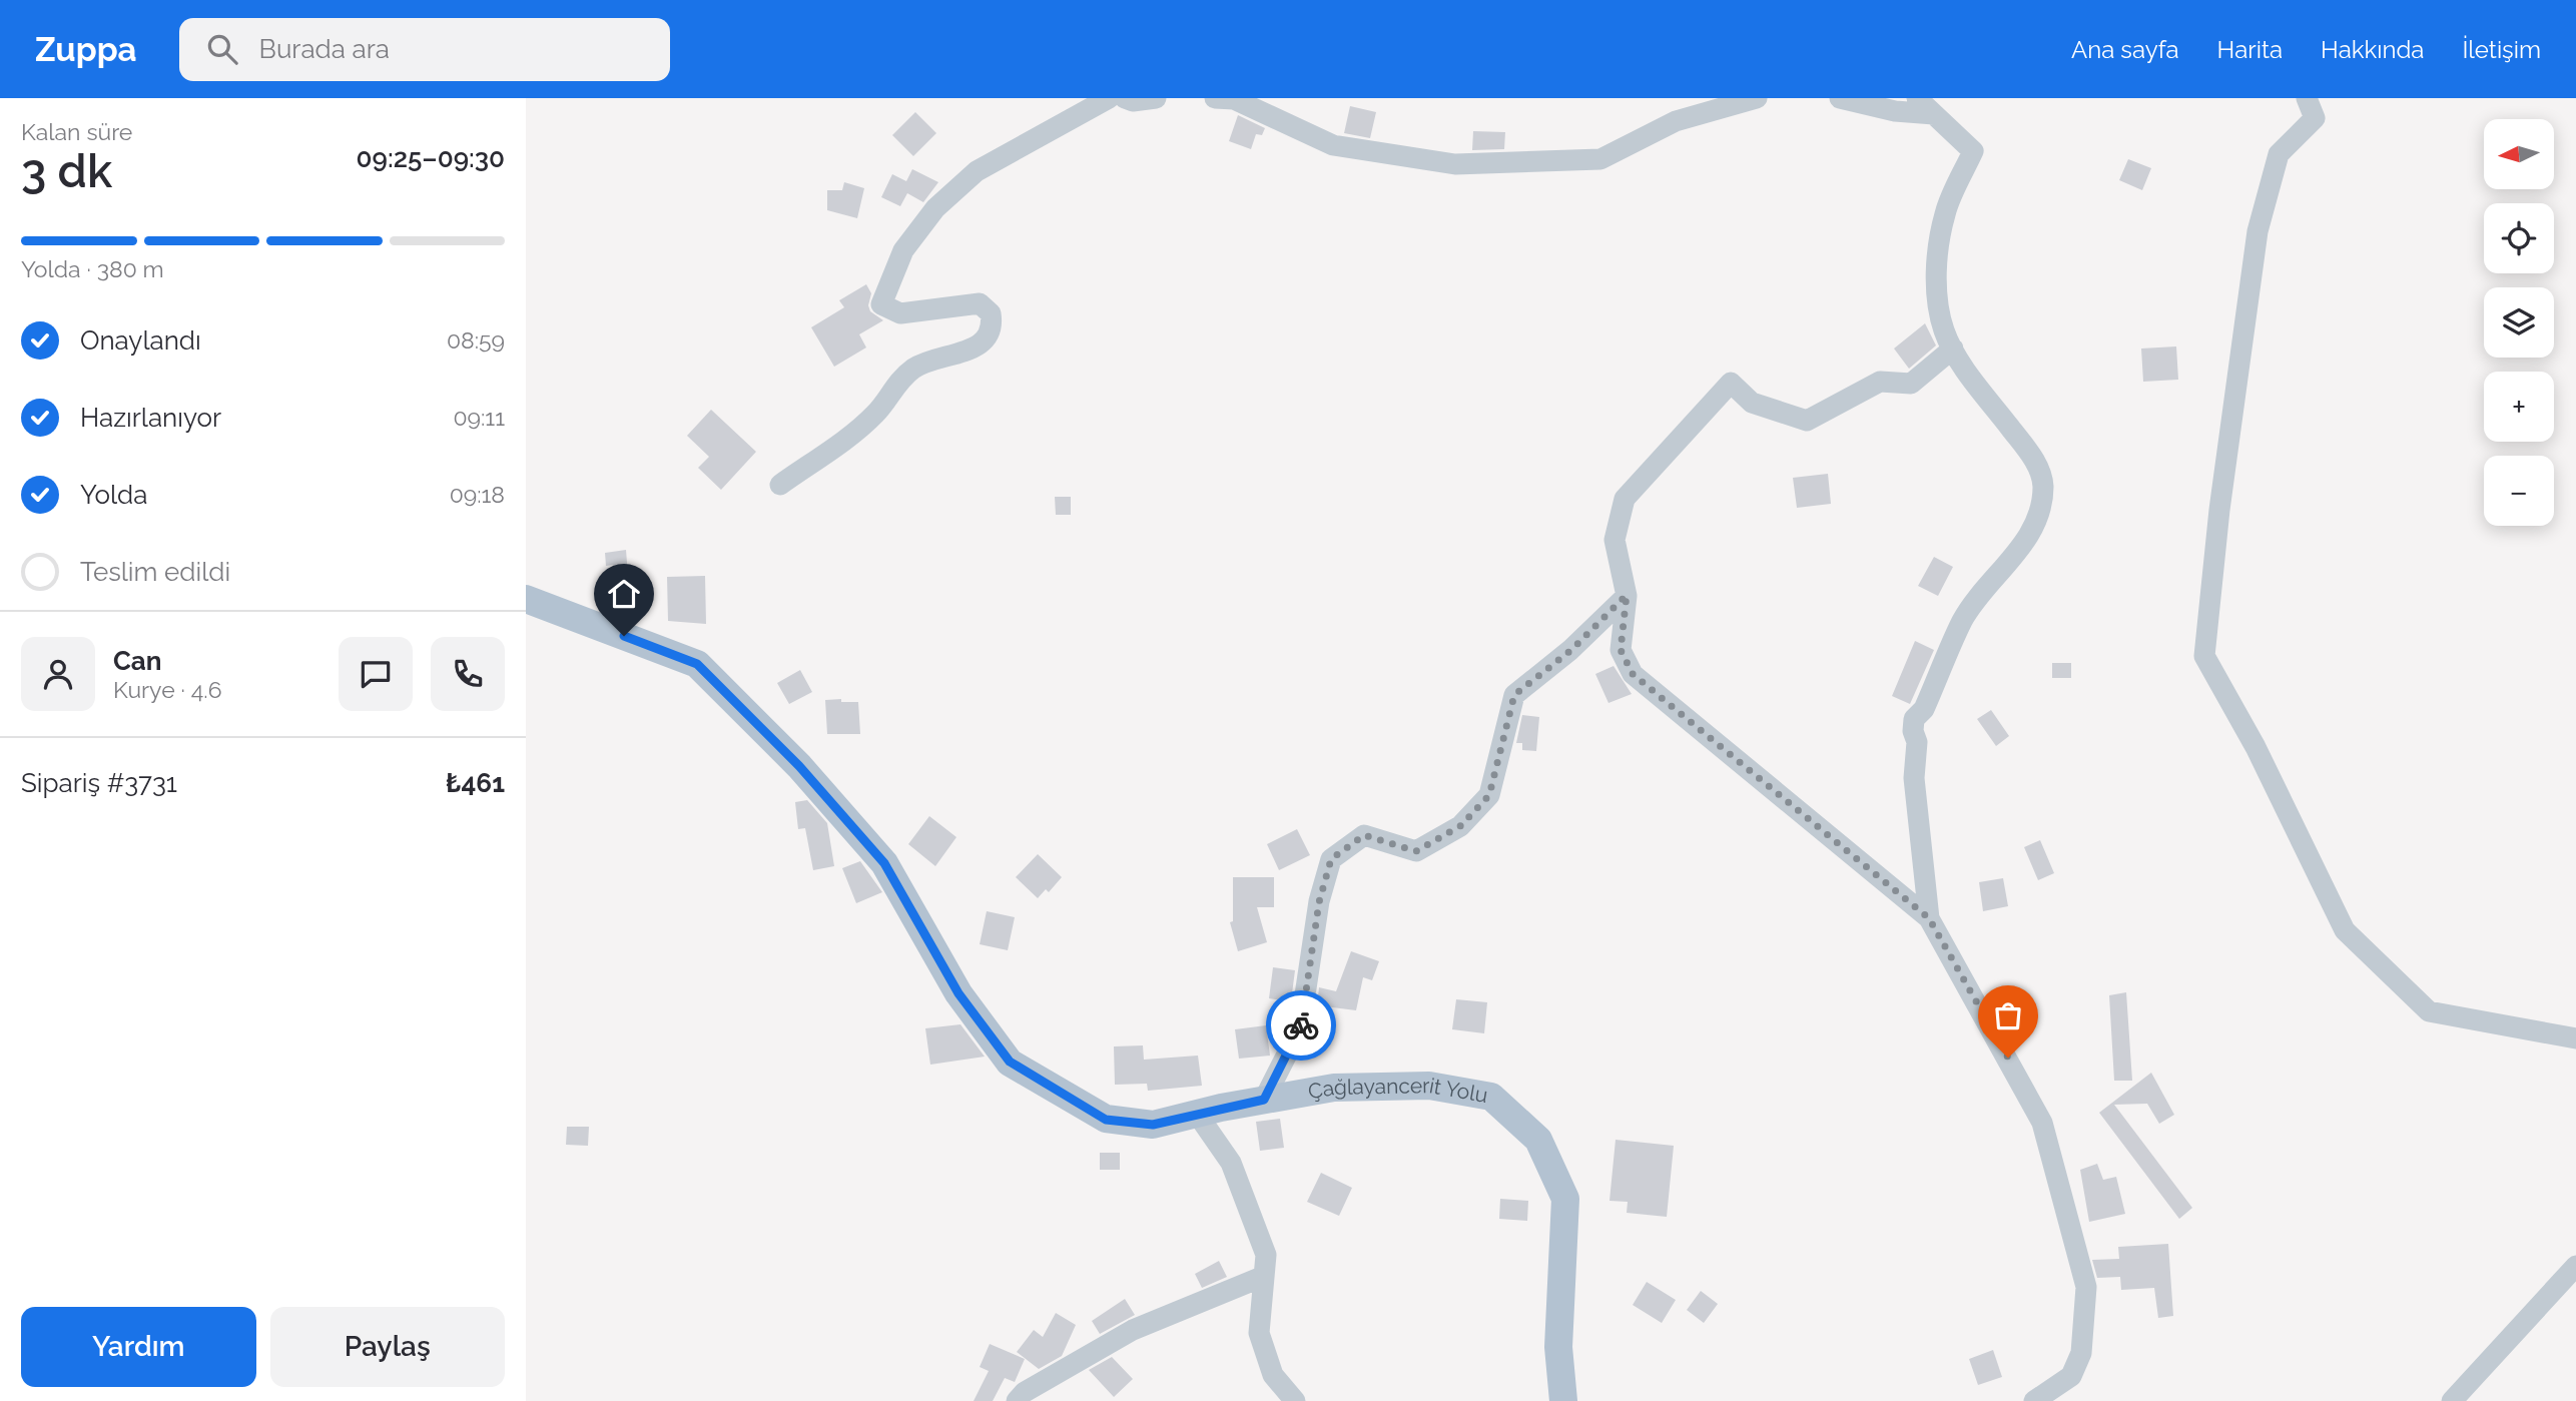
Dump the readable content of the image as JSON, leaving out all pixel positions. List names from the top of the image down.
{
  "streets": {
    "main road": ["Çağlayancerit Yolu"]
  },
  "north": "left",
  "page": {
    "header": "Zuppa",
    "search": "Burada ara",
    "nav": [
      "Ana sayfa",
      "Harita",
      "Hakkında",
      "İletişim"
    ],
    "heading": ["3 dk", "Kalan süre", "09:25–09:30"],
    "panel": [
      "Can",
      "Kurye · 4.6",
      "Sipariş #3731",
      "₺461"
    ],
    "map_buttons": ["+", "−"],
    "bar": "Yolda · 380 m",
    "list": [
      ["Onaylandı", "08:59"],
      ["Hazırlanıyor", "09:11"],
      ["Yolda", "09:18"],
      "Teslim edildi"
    ],
    "buttons": ["Yardım", "Paylaş"]
  }
}
